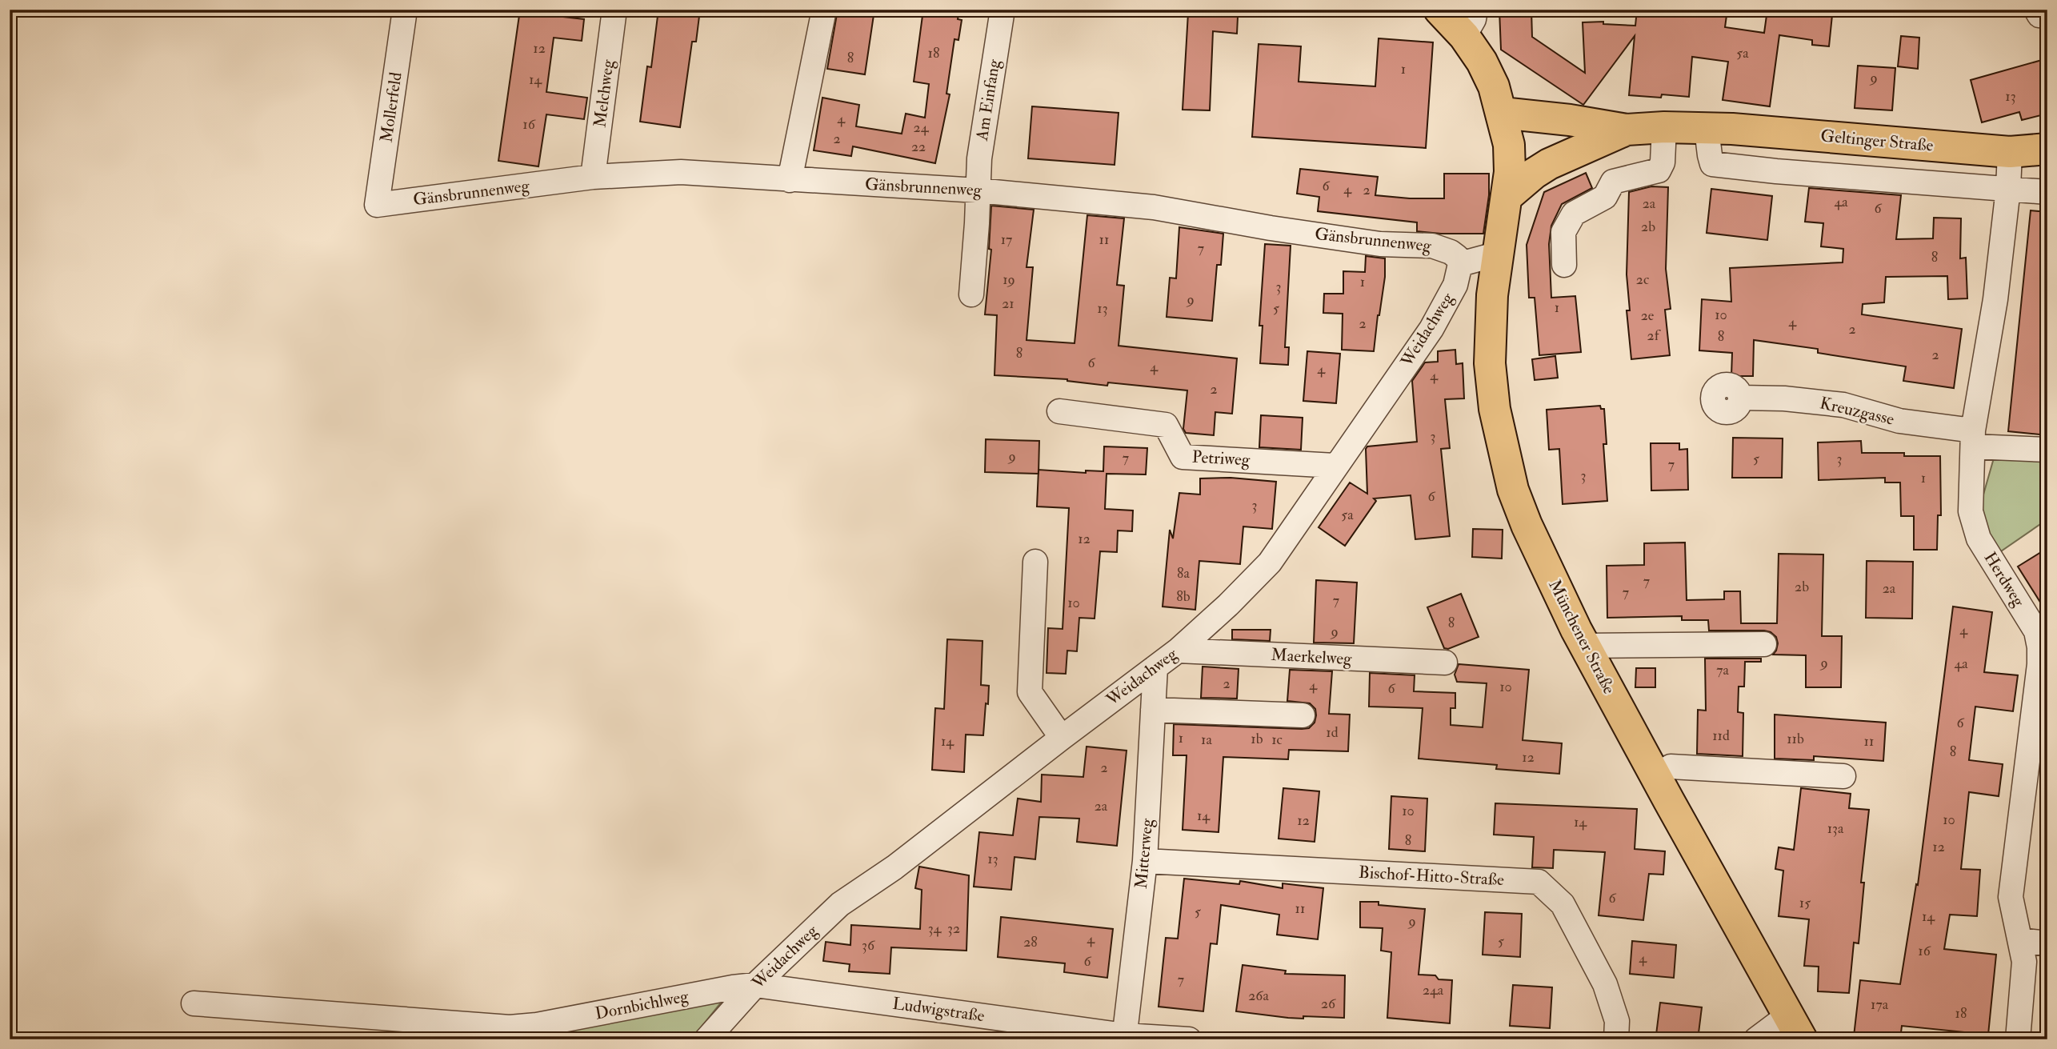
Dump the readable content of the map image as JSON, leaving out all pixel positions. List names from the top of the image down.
{
  "streets": {
    "main road": ["Geltinger Straße", "Münchener Straße"],
    "street": [
      "Melchweg",
      "Am Einfang",
      "Mollerfeld",
      "Gänsbrunnenweg",
      "Weidachweg",
      "Kreuzgasse",
      "Petriweg",
      "Herdweg",
      "Maerkelweg",
      "Mitterweg",
      "Bischof-Hitto-Straße",
      "Dornbichlweg",
      "Ludwigstraße"
    ]
  },
  "crossings": [
    ["Melchweg", "Gänsbrunnenweg"],
    ["Am Einfang", "Gänsbrunnenweg"],
    ["Mollerfeld", "Gänsbrunnenweg"],
    ["Geltinger Straße", "Herdweg"],
    ["Geltinger Straße", "Münchener Straße"],
    ["Gänsbrunnenweg", "Weidachweg"],
    ["Weidachweg", "Petriweg"],
    ["Weidachweg", "Maerkelweg"],
    ["Weidachweg", "Mitterweg"],
    ["Weidachweg", "Dornbichlweg"],
    ["Weidachweg", "Ludwigstraße"],
    ["Kreuzgasse", "Herdweg"],
    ["Mitterweg", "Bischof-Hitto-Straße"],
    ["Mitterweg", "Ludwigstraße"],
    ["Dornbichlweg", "Ludwigstraße"]
  ],
  "house_numbers": [
    "12",
    "18",
    "5a",
    "8",
    "1",
    "9",
    "14",
    "13",
    "4",
    "16",
    "24",
    "2",
    "22",
    "6",
    "4",
    "2",
    "4a",
    "2a",
    "6",
    "2b",
    "17",
    "11",
    "7",
    "8",
    "19",
    "2c",
    "1",
    "3",
    "9",
    "21",
    "1",
    "13",
    "5",
    "10",
    "2e",
    "4",
    "2",
    "2",
    "2f",
    "8",
    "8",
    "2",
    "6",
    "4",
    "4",
    "4",
    "2",
    "3",
    "9",
    "7",
    "5",
    "3",
    "7",
    "3",
    "1",
    "6",
    "3",
    "5a",
    "12",
    "8a",
    "7",
    "2b",
    "2a",
    "7",
    "8b",
    "7",
    "10",
    "8",
    "4",
    "9",
    "9",
    "4a",
    "7a",
    "2",
    "4",
    "10",
    "6",
    "6",
    "1d",
    "11d",
    "1",
    "1b",
    "11b",
    "1a",
    "1c",
    "14",
    "11",
    "8",
    "12",
    "2",
    "2a",
    "10",
    "14",
    "10",
    "12",
    "14",
    "13a",
    "8",
    "12",
    "13",
    "6",
    "15",
    "11",
    "5",
    "14",
    "9",
    "34",
    "32",
    "4",
    "5",
    "28",
    "36",
    "16",
    "4",
    "6",
    "7",
    "24a",
    "26a",
    "26",
    "17a",
    "18"
  ]
}
